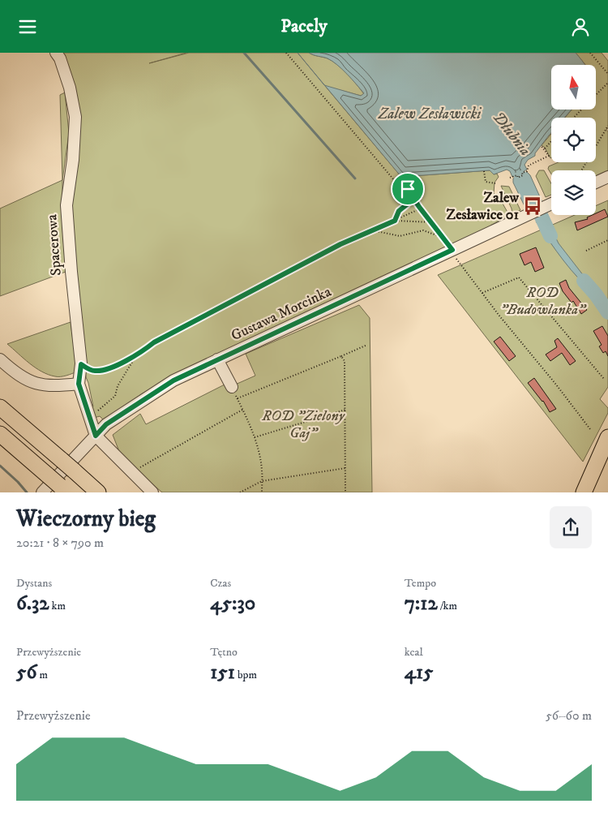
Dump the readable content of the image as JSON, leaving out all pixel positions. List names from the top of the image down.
{
  "streets": {
    "street": ["Spacerowa", "Gustawa Morcinka"]
  },
  "crossings": [
    ["Spacerowa", "Gustawa Morcinka"]
  ],
  "water": ["Zalew Zesławicki", "Dłubnia"],
  "parks": ["ROD \"Budowlanka\"", "ROD \"Zielony Gaj\""],
  "places": {
    "bus stop": ["Zalew Zesławice 01"]
  },
  "north": "top",
  "page": {
    "header": "Pacely",
    "heading": ["Wieczorny bieg", "20:21 · 8 × 790 m"],
    "stats": [
      ["Dystans", "6.32 km"],
      ["Czas", "45:30"],
      ["Tempo", "7:12 /km"],
      ["Przewyższenie", "56 m"],
      ["Tętno", "151 bpm"],
      ["kcal", "415"]
    ],
    "chart": ["Przewyższenie", "56–60 m"]
  }
}
